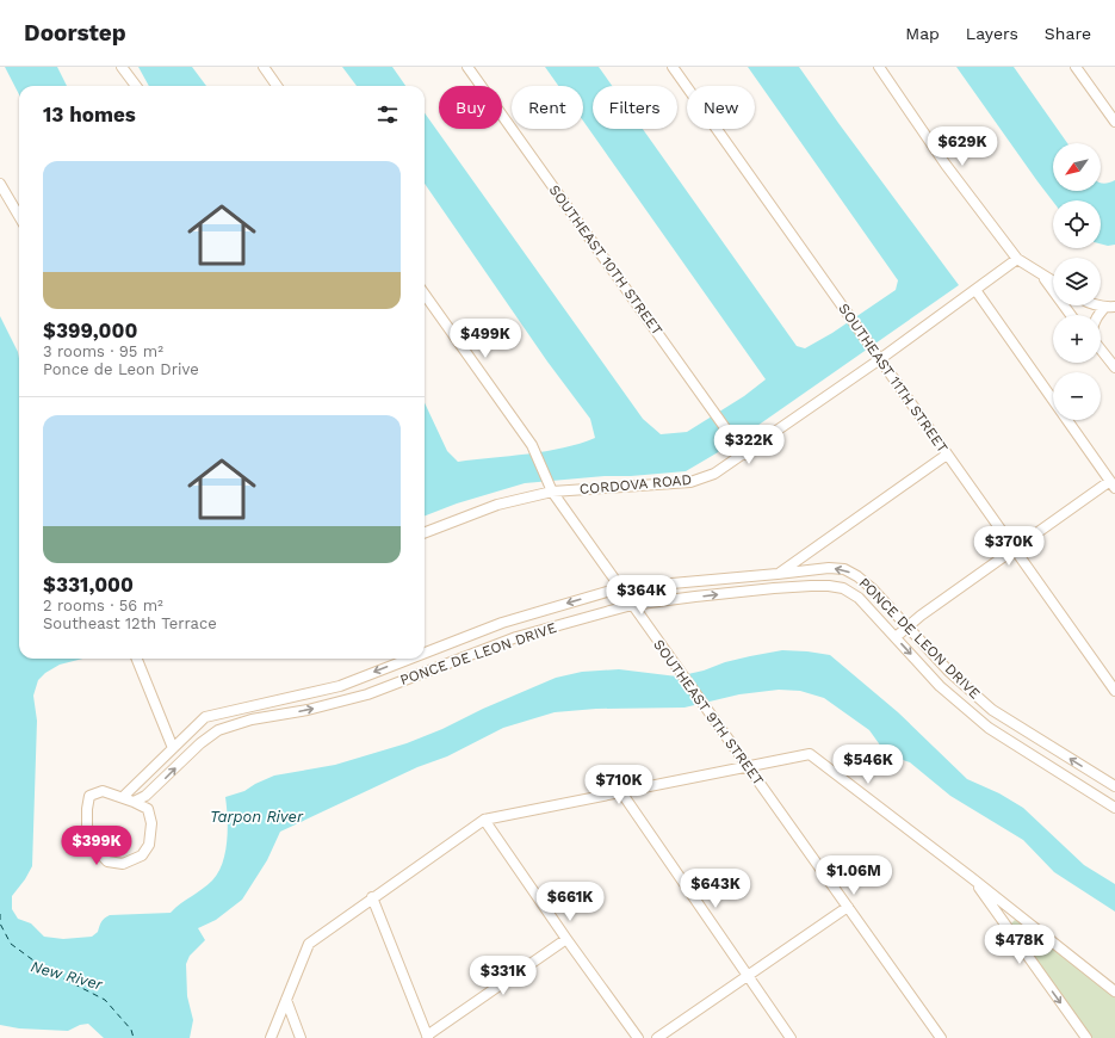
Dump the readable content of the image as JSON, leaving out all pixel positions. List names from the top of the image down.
{
  "streets": {
    "street": [
      "SOUTHEAST 10TH STREET",
      "SOUTHEAST 11TH STREET",
      "CORDOVA ROAD",
      "PONCE DE LEON DRIVE",
      "SOUTHEAST 9TH STREET"
    ]
  },
  "crossings": [
    ["SOUTHEAST 10TH STREET", "CORDOVA ROAD"],
    ["SOUTHEAST 11TH STREET", "CORDOVA ROAD"],
    ["CORDOVA ROAD", "SOUTHEAST 9TH STREET"],
    ["PONCE DE LEON DRIVE", "SOUTHEAST 9TH STREET"]
  ],
  "water": ["Tarpon River", "New River"],
  "north": "bottom left",
  "page": {
    "header": "Doorstep",
    "nav": ["Map", "Layers", "Share"],
    "chip": [
      "Buy",
      "Rent",
      "Filters",
      "New"
    ],
    "heading": "13 homes",
    "price": [
      "$629K",
      "$499K",
      "$322K",
      "$370K",
      "$364K",
      "$546K",
      "$710K",
      "$399K",
      "$1.06M",
      "$643K",
      "$661K",
      "$478K",
      "$331K"
    ],
    "map_buttons": ["+", "−"],
    "list": [
      {
        "name": "$399,000",
        "note": "3 rooms · 95 m² · Ponce de Leon Drive"
      },
      {
        "name": "$331,000",
        "note": "2 rooms · 56 m² · Southeast 12th Terrace"
      }
    ]
  }
}
